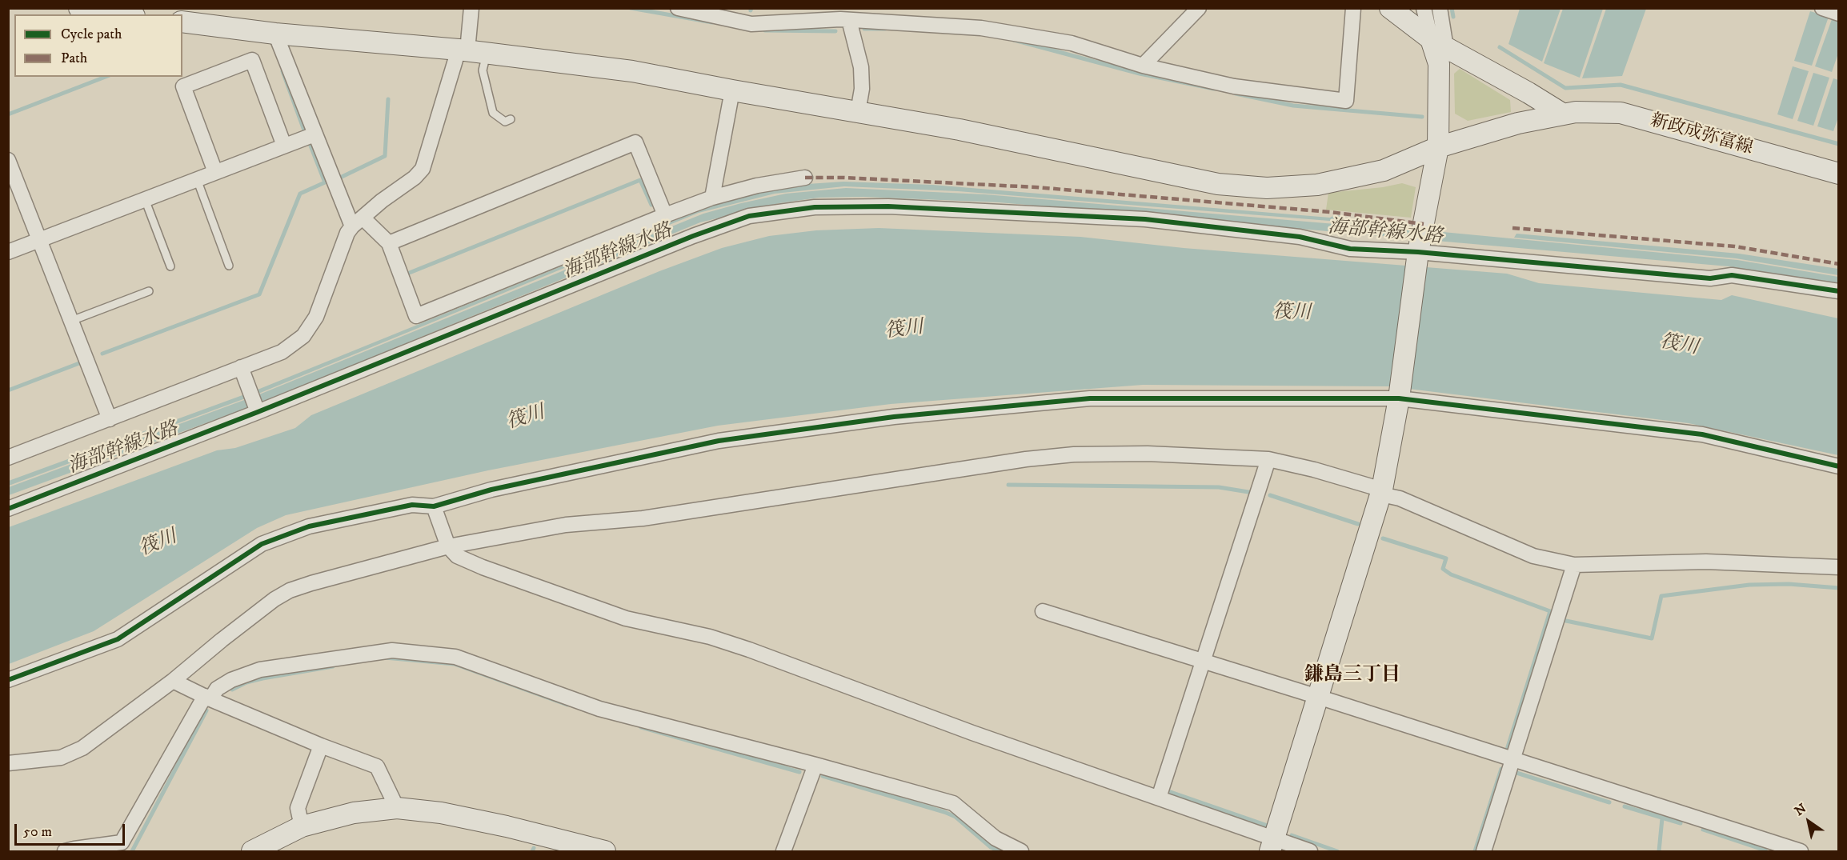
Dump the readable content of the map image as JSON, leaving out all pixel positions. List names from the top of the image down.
{
  "streets": {
    "street": ["新政成弥富線"]
  },
  "districts": ["鎌島三丁目"],
  "water": ["海部幹線水路", "筏川"],
  "legend": ["Cycle path", "Path"],
  "scale_bar": "50 m",
  "north": "top left"
}
